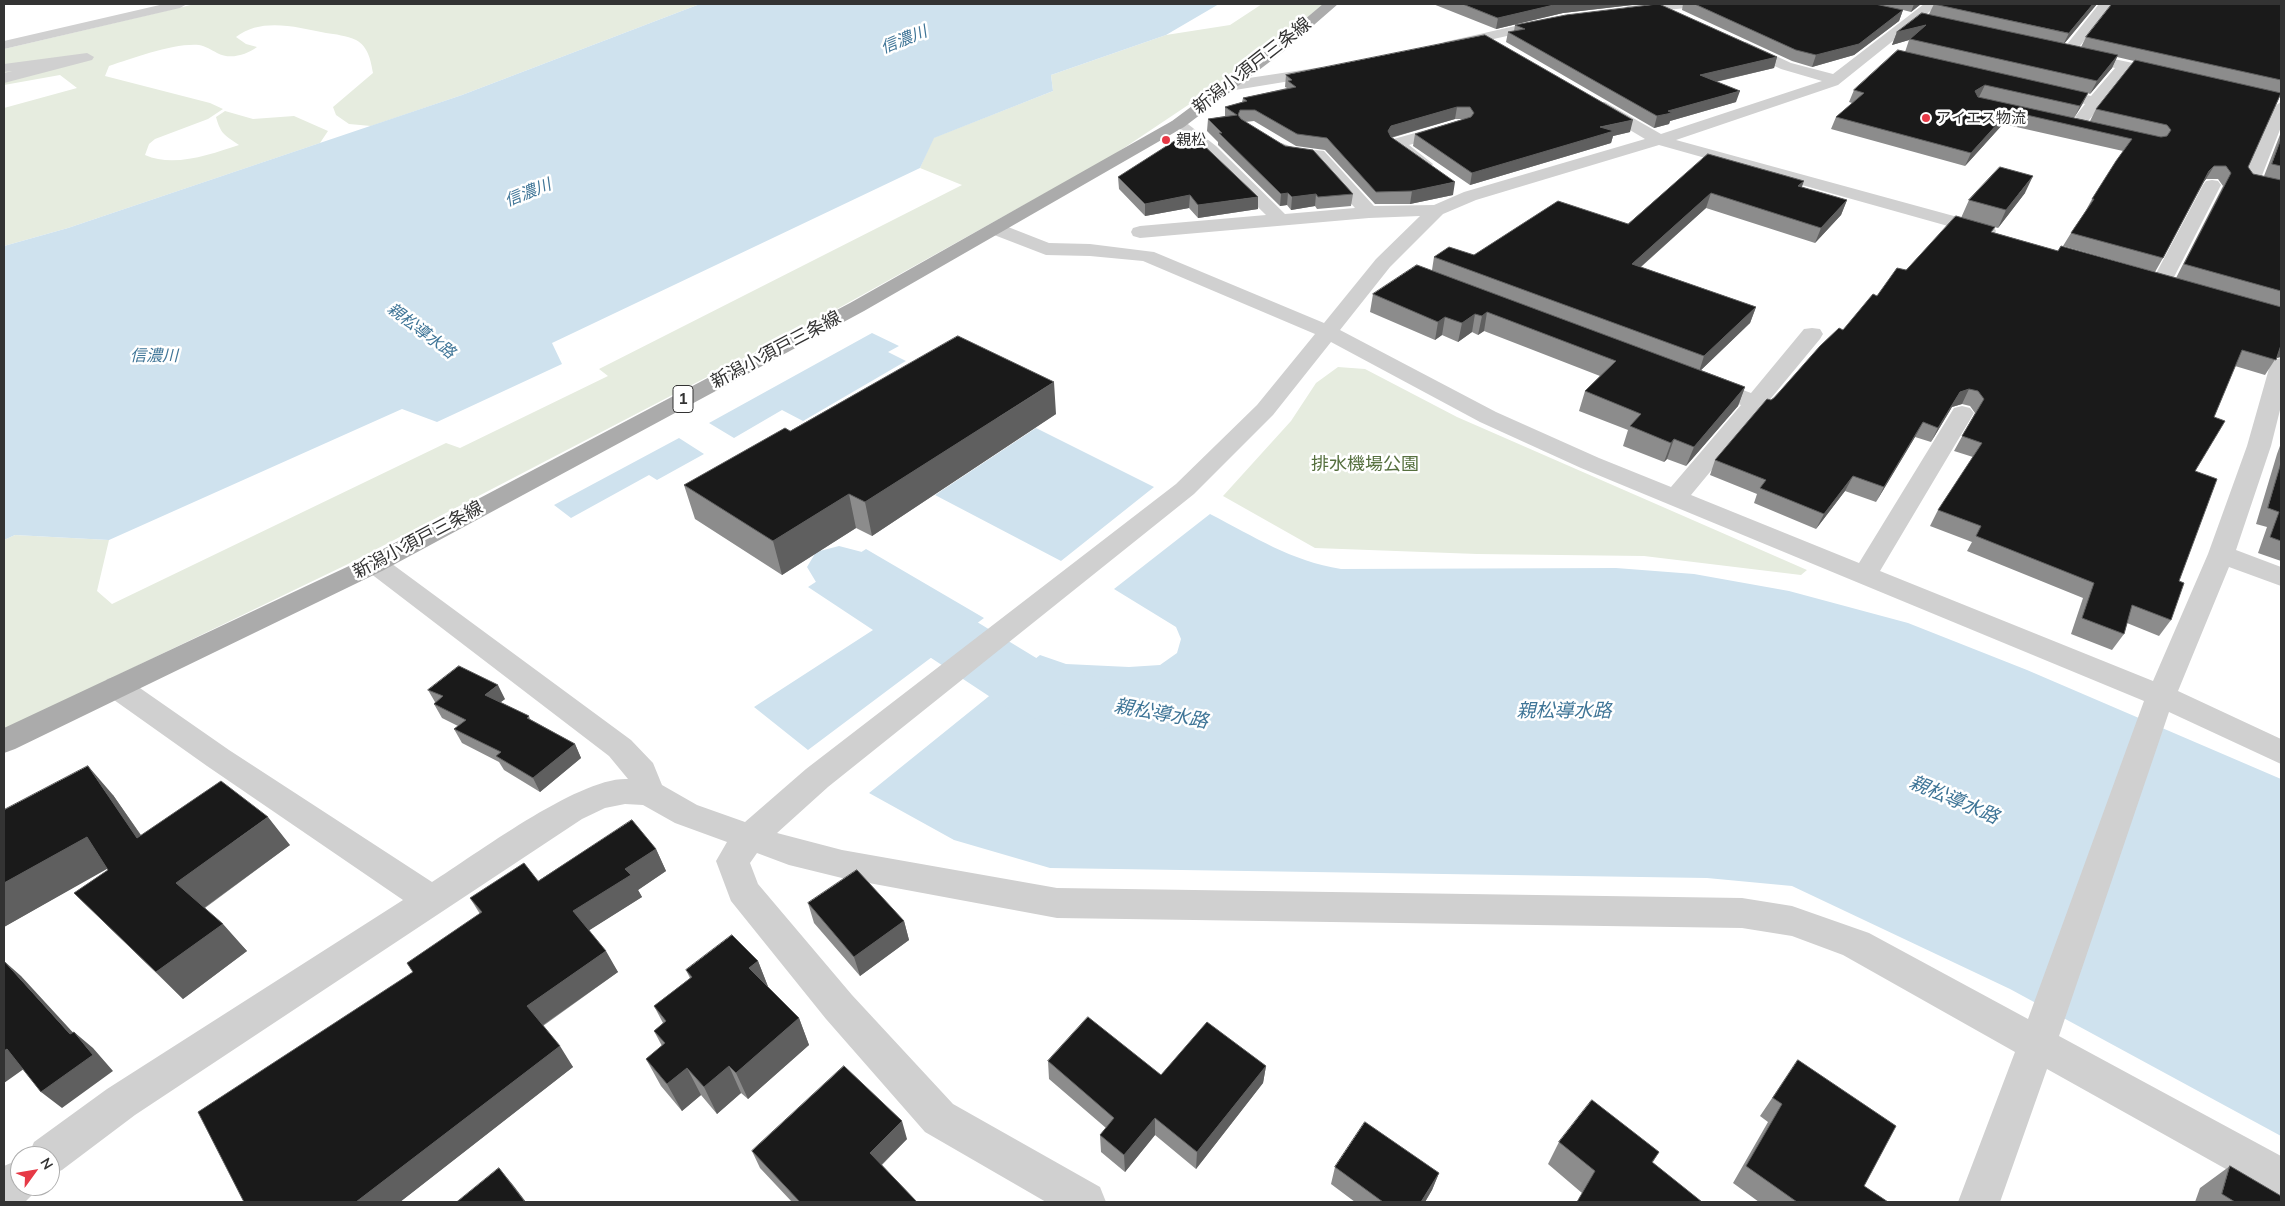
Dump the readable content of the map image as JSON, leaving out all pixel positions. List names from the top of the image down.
{
  "streets": {
    "main road": ["新潟小須戸三条線", "1"]
  },
  "water": ["信濃川", "親松導水路"],
  "parks": ["排水機場公園"],
  "places": ["アイエス物流", "親松"],
  "north": "top right"
}
